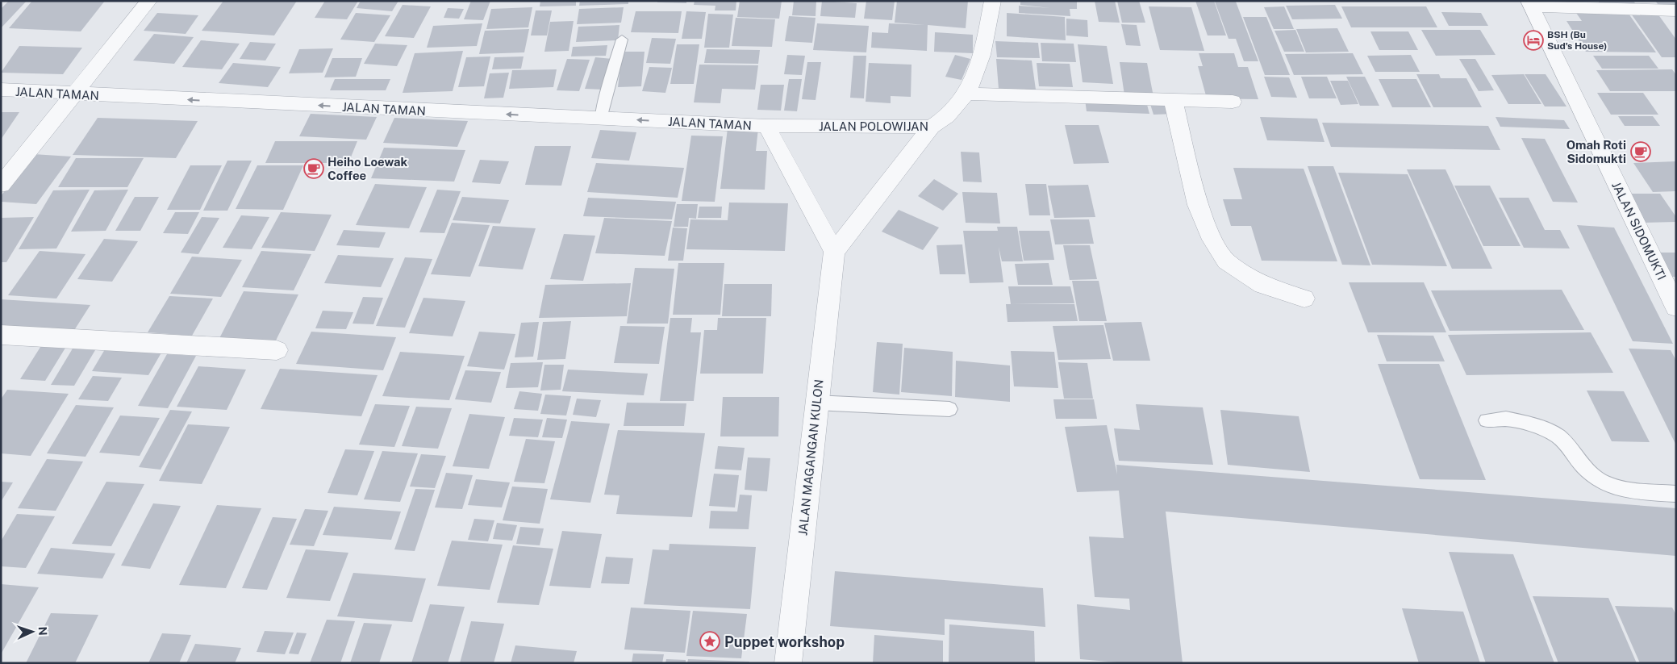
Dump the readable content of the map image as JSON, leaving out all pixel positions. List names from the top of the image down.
{
  "streets": {
    "street": [
      "JALAN TAMAN",
      "JALAN POLOWIJAN",
      "JALAN SIDOMUKTI",
      "JALAN MAGANGAN KULON"
    ]
  },
  "crossings": [
    ["JALAN TAMAN", "JALAN POLOWIJAN"]
  ],
  "one_way": ["JALAN TAMAN"],
  "places": {
    "hotel": ["BSH (Bu Sud's House)"],
    "cafe": ["Omah Roti Sidomukti", "Heiho Loewak Coffee"],
    "place": ["Puppet workshop"]
  },
  "north": "right"
}
